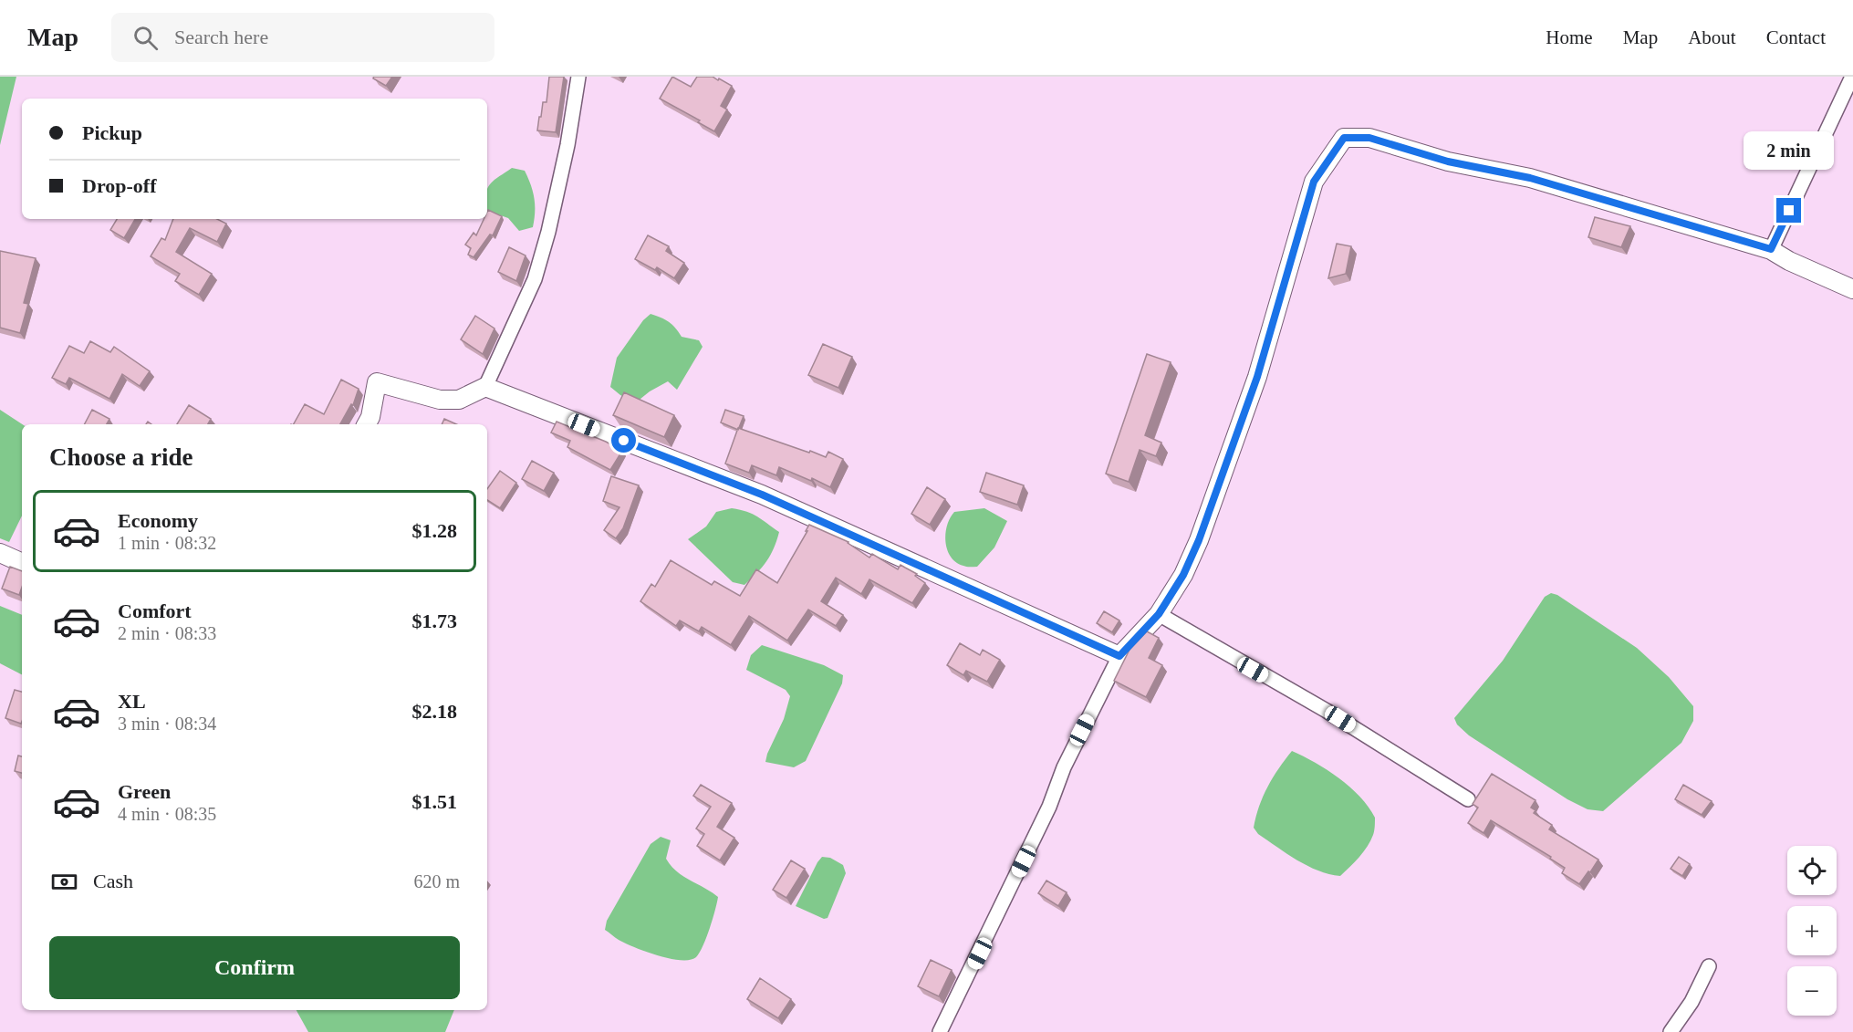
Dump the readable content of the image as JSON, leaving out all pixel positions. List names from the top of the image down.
{
  "page": {
    "header": "Map",
    "search": "Search here",
    "nav": [
      "Home",
      "Map",
      "About",
      "Contact"
    ],
    "banner": ["Pickup", "Drop-off"],
    "bubble": "2 min",
    "heading": "Choose a ride",
    "list": [
      {
        "name": "Economy",
        "note": "1 min · 08:32",
        "value": "$1.28"
      },
      {
        "name": "Comfort",
        "note": "2 min · 08:33",
        "value": "$1.73"
      },
      {
        "name": "XL",
        "note": "3 min · 08:34",
        "value": "$2.18"
      },
      {
        "name": "Green",
        "note": "4 min · 08:35",
        "value": "$1.51"
      }
    ],
    "map_buttons": ["+", "−"],
    "pay": ["Cash", "620 m"],
    "buttons": "Confirm"
  }
}
